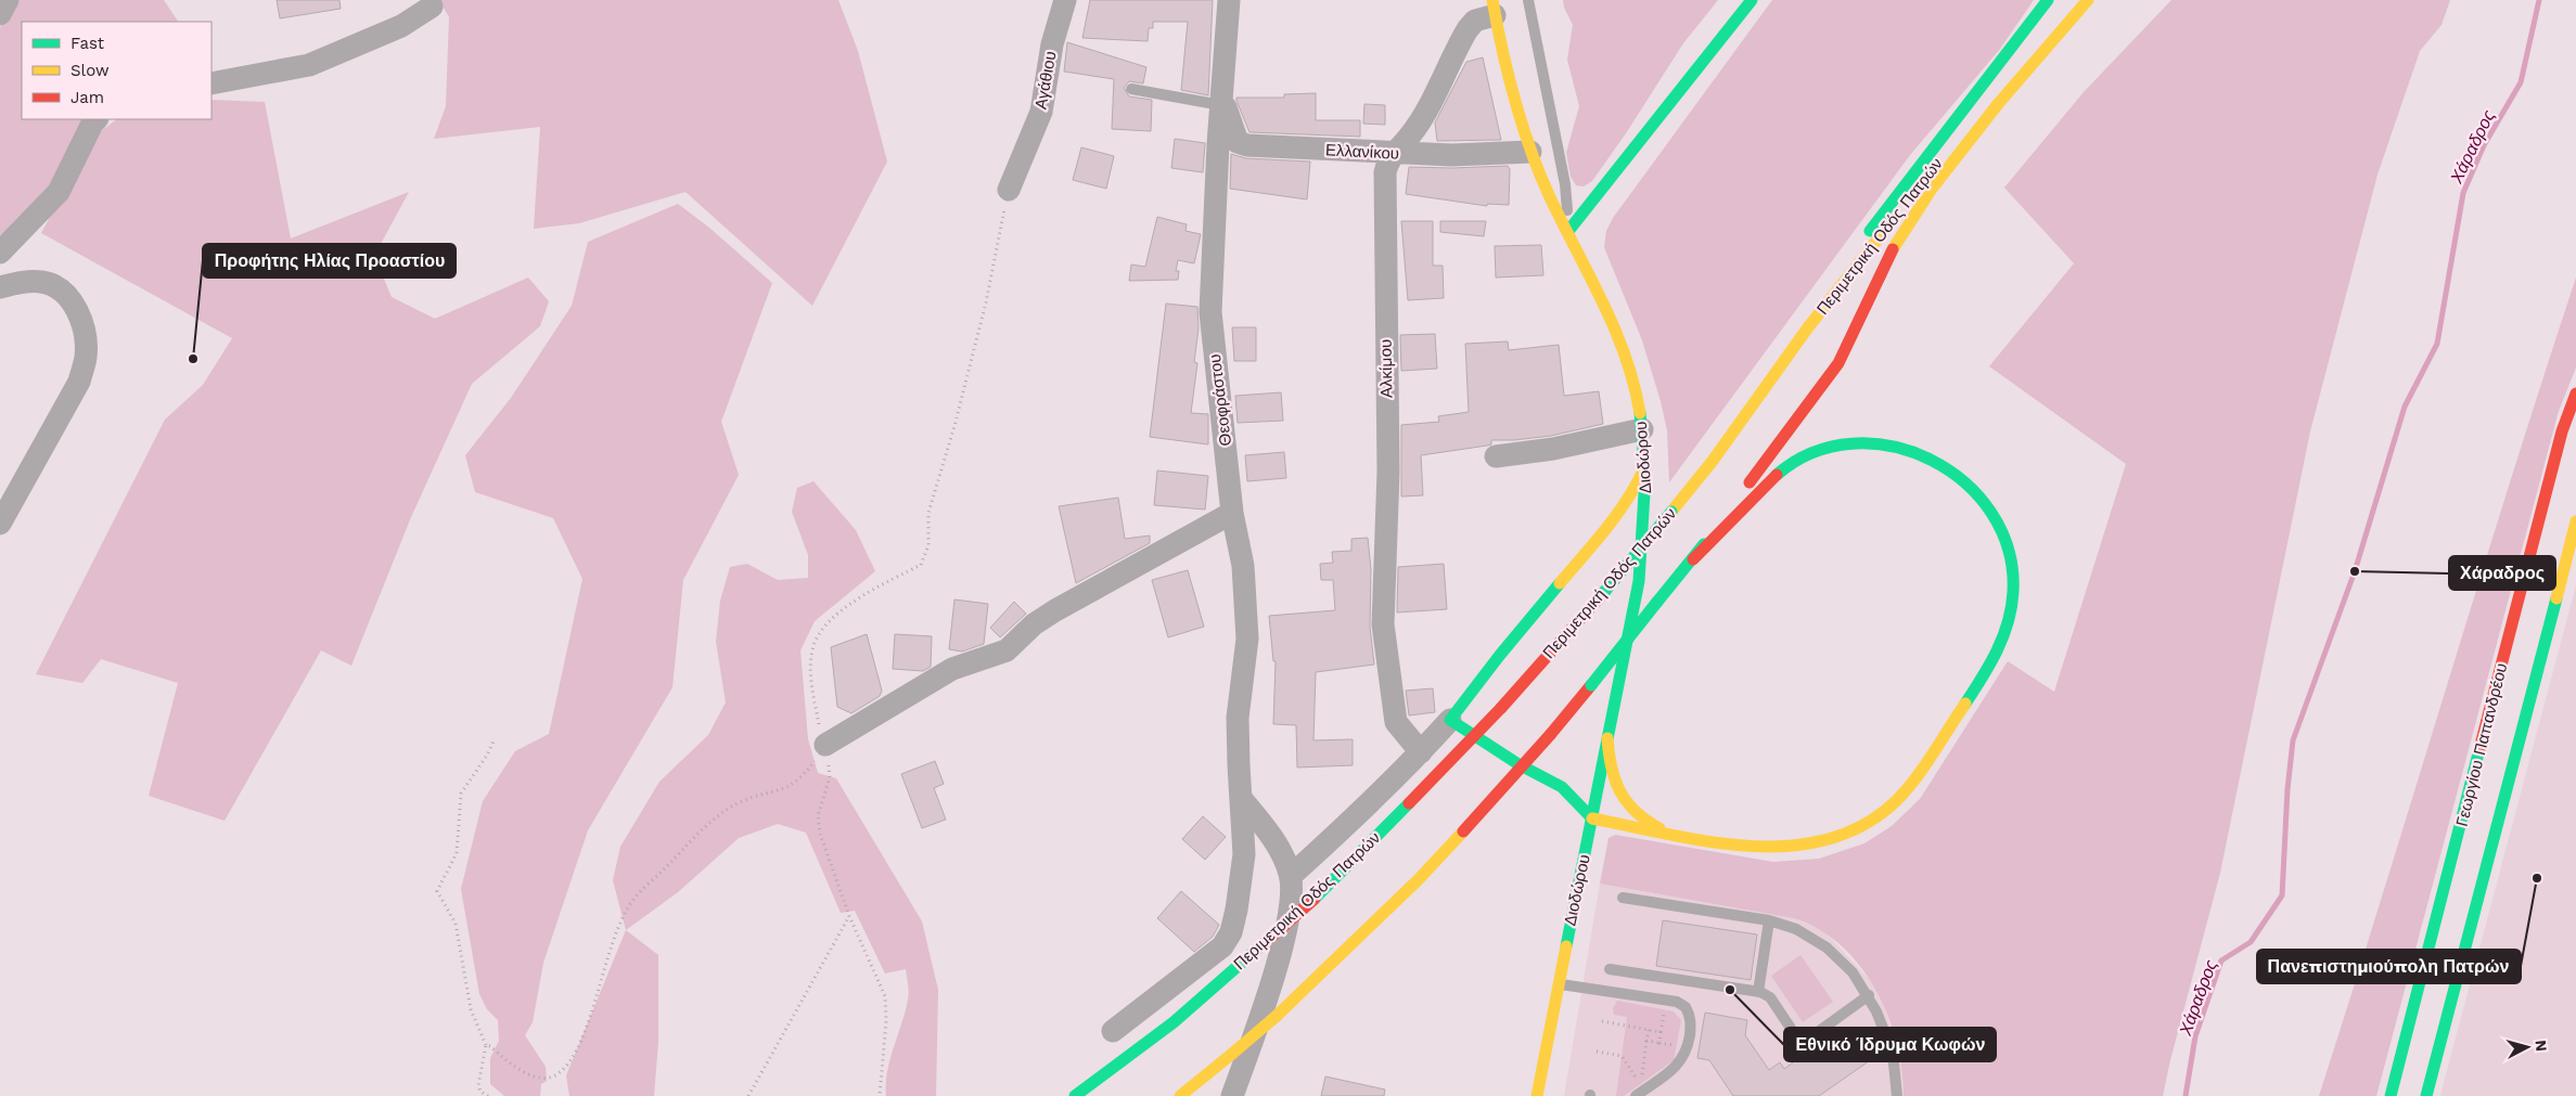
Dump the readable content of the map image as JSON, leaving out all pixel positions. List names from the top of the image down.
{
  "streets": {
    "main road": ["Περιμετρική Οδός Πατρών", "Διοδώρου", "Γεωργίου Παπανδρέου"],
    "street": [
      "Αγάθιου",
      "Ελλανίκου",
      "Αλκίμου",
      "Θεοφράστου"
    ]
  },
  "crossings": [
    ["Ελλανίκου", "Αλκίμου"],
    ["Ελλανίκου", "Θεοφράστου"],
    ["Ελλανίκου", "Διοδώρου"],
    ["Αλκίμου", "Διοδώρου"]
  ],
  "water": ["Χάραδρος"],
  "places": [
    "Προφήτης Ηλίας Προαστίου",
    "Χάραδρος",
    "Πανεπιστημιούπολη Πατρών",
    "Εθνικό Ίδρυμα Κωφών"
  ],
  "legend": ["Fast", "Slow", "Jam"],
  "north": "right"
}
